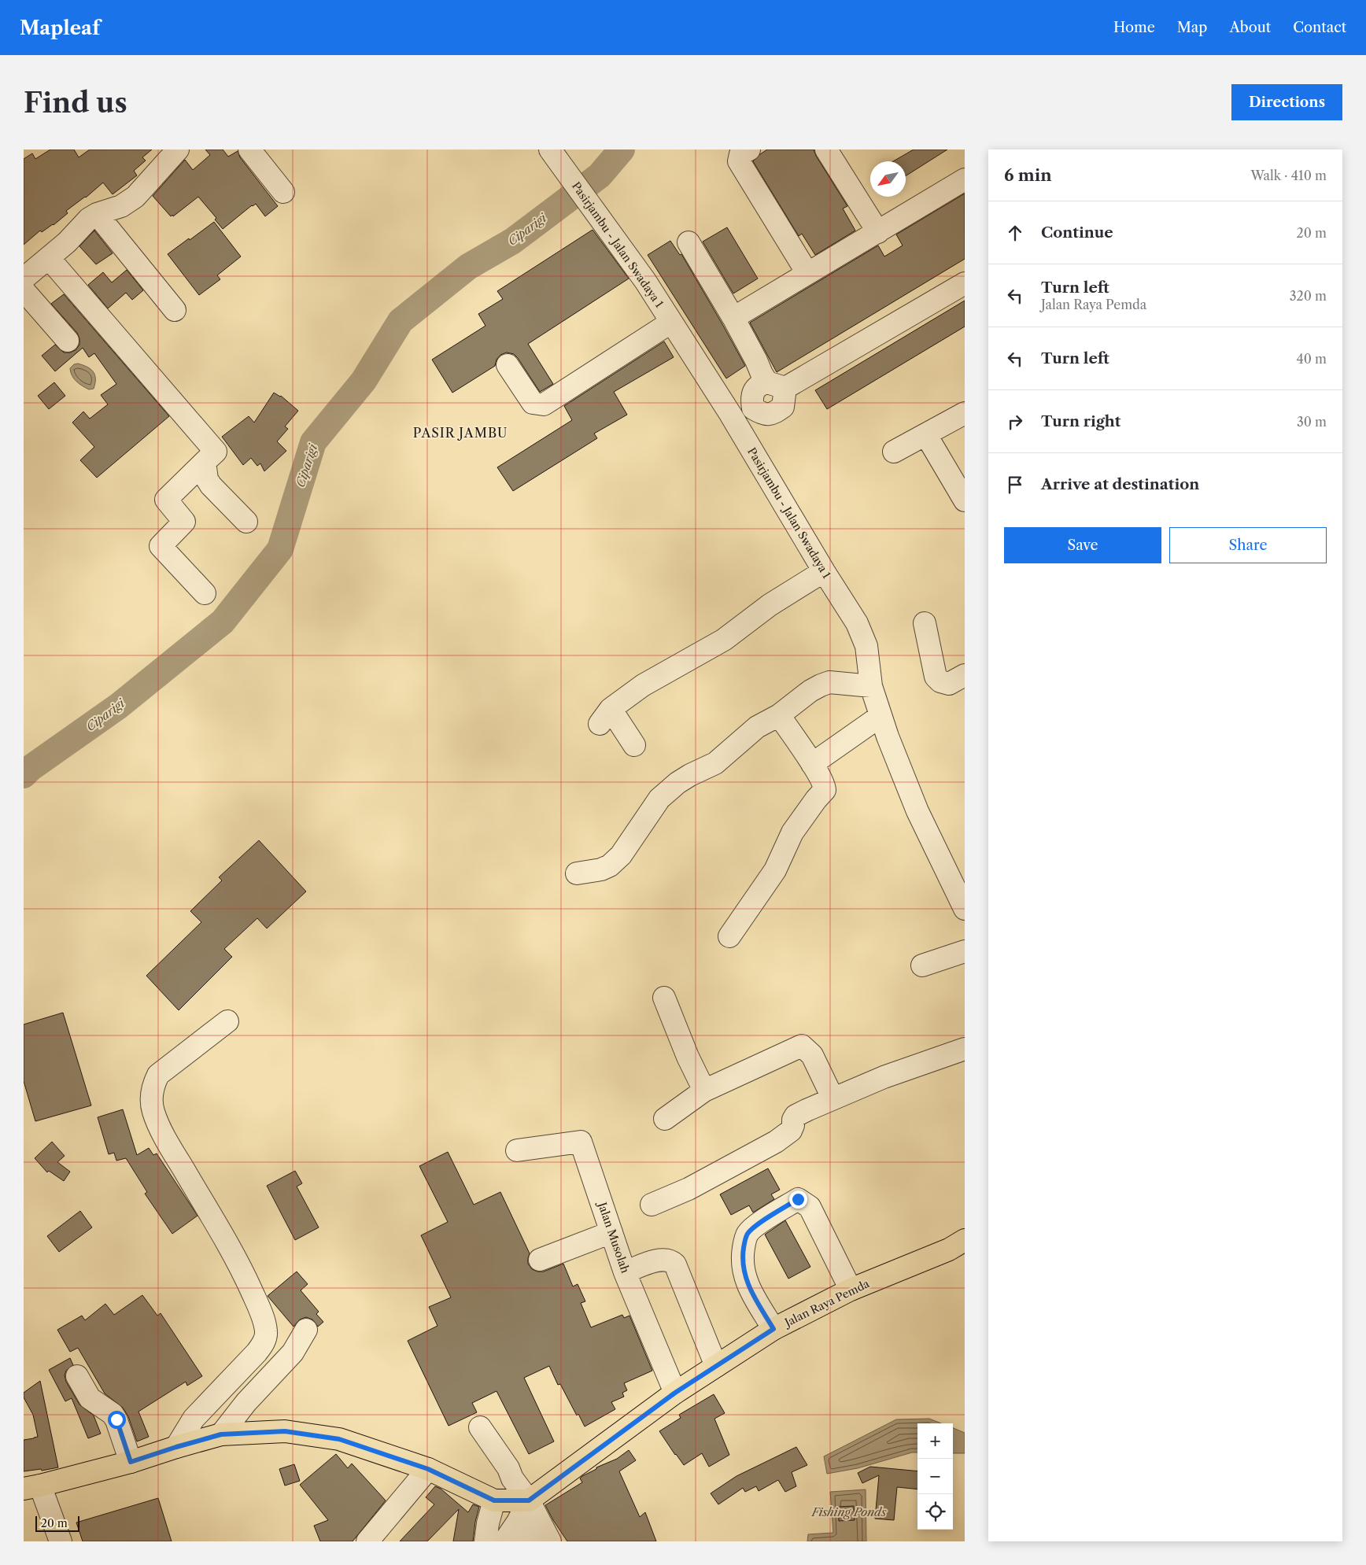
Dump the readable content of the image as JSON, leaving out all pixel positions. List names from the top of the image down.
{
  "streets": {
    "main road": ["Jalan Raya Pemda"],
    "street": ["Pasirjambu - Jalan Swadaya 1", "Jalan Musolah"]
  },
  "crossings": [
    ["Jalan Musolah", "Jalan Raya Pemda"]
  ],
  "districts": ["PASIR JAMBU"],
  "water": ["Ciparigi", "Fishing Ponds"],
  "scale_bar": "20 m",
  "north": "bottom left",
  "page": {
    "header": "Mapleaf",
    "nav": [
      "Home",
      "Map",
      "About",
      "Contact"
    ],
    "buttons": [
      "Directions",
      ["Save", "Share"]
    ],
    "title": "Find us",
    "heading": ["6 min", "Walk · 410 m"],
    "list": [
      ["Continue", "20 m"],
      ["Turn left", "Jalan Raya Pemda", "320 m"],
      ["Turn left", "40 m"],
      ["Turn right", "30 m"],
      "Arrive at destination"
    ],
    "map_buttons": ["+", "−"],
    "scale": "20 m"
  }
}
